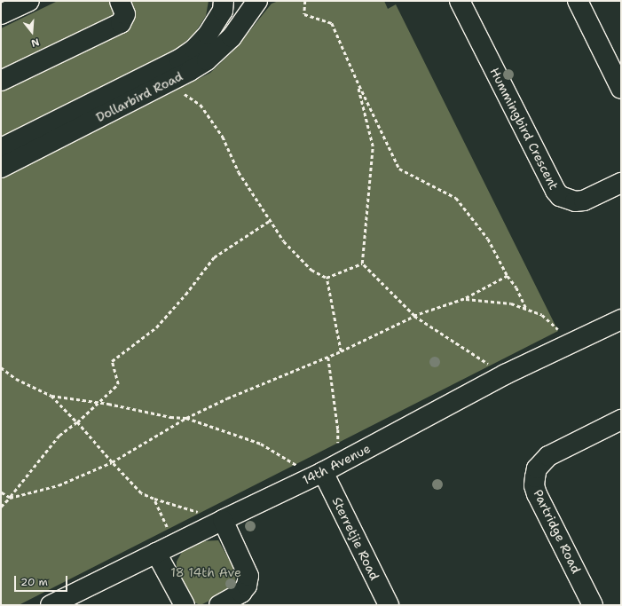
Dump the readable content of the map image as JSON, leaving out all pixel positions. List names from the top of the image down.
{
  "streets": {
    "street": [
      "Dollarbird Road",
      "Hummingbird Crescent",
      "14th Avenue",
      "Partridge Road",
      "Sterretjie Road"
    ]
  },
  "crossings": [
    ["14th Avenue", "Sterretjie Road"]
  ],
  "parks": ["18 14th Ave"],
  "scale_bar": "20 m",
  "north": "bottom"
}
